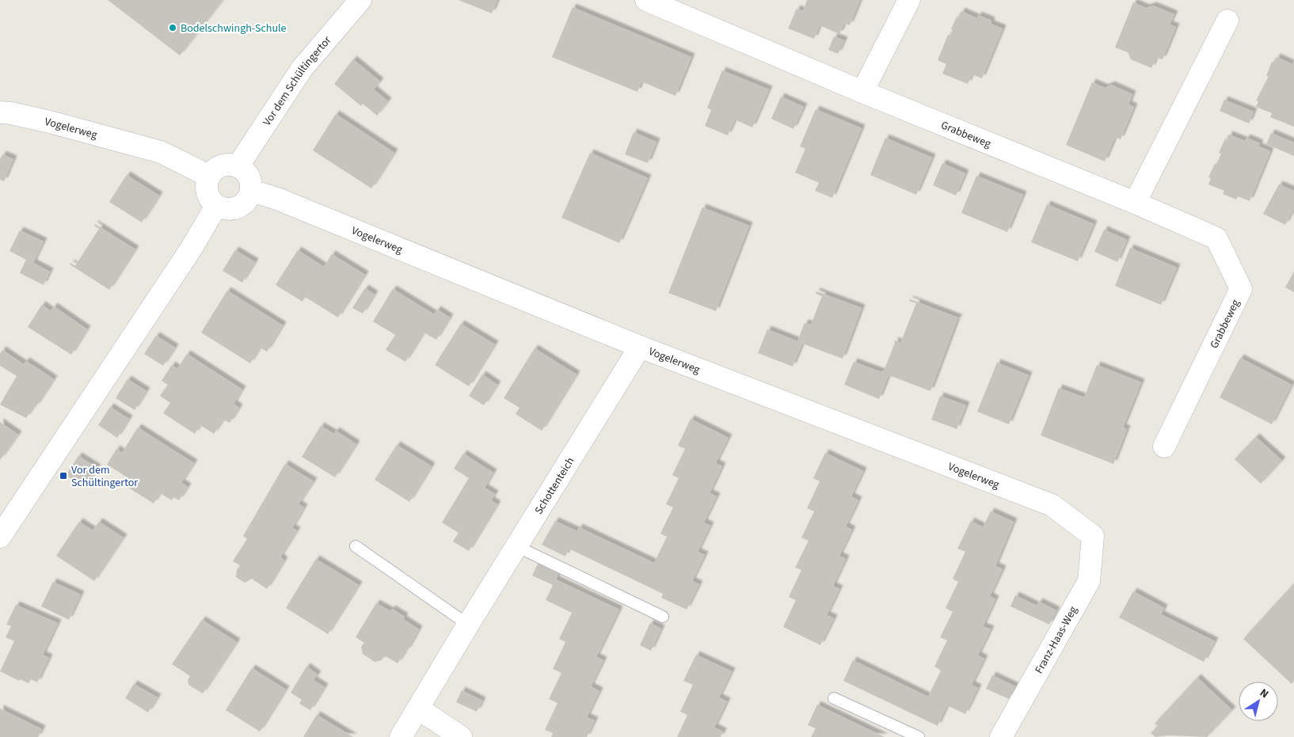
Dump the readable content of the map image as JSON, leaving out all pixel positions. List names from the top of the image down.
{
  "streets": {
    "street": [
      "Vor dem Schültingertor",
      "Vogelerweg",
      "Grabbeweg",
      "Schottenteich",
      "Franz-Haas-Weg"
    ]
  },
  "crossings": [
    ["Vor dem Schültingertor", "Vogelerweg"],
    ["Vogelerweg", "Schottenteich"],
    ["Vogelerweg", "Franz-Haas-Weg"]
  ],
  "places": {
    "other": ["Bodelschwingh-Schule"],
    "transit": ["Vor dem Schültingertor"]
  },
  "north": "top right"
}
